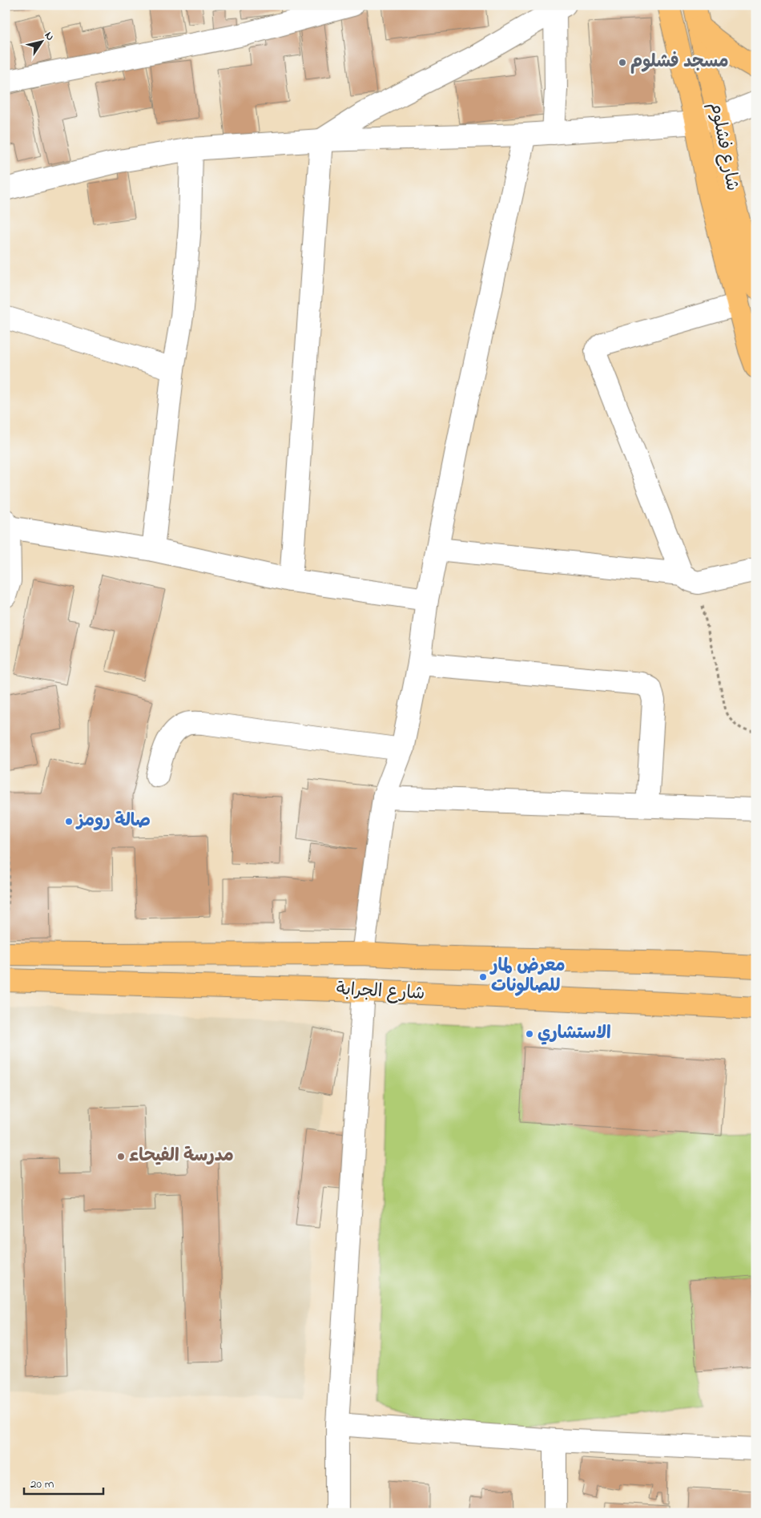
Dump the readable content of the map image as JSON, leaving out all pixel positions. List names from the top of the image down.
{
  "streets": {
    "main road": ["شارع فشلوم", "شارع الجرابة"]
  },
  "places": [
    "مسجد فشلوم",
    "صالة رومز",
    "معرض لمار للصالونات",
    "الاستشاري",
    "مدرسة الفيحاء"
  ],
  "scale_bar": "20 m",
  "north": "top right"
}
